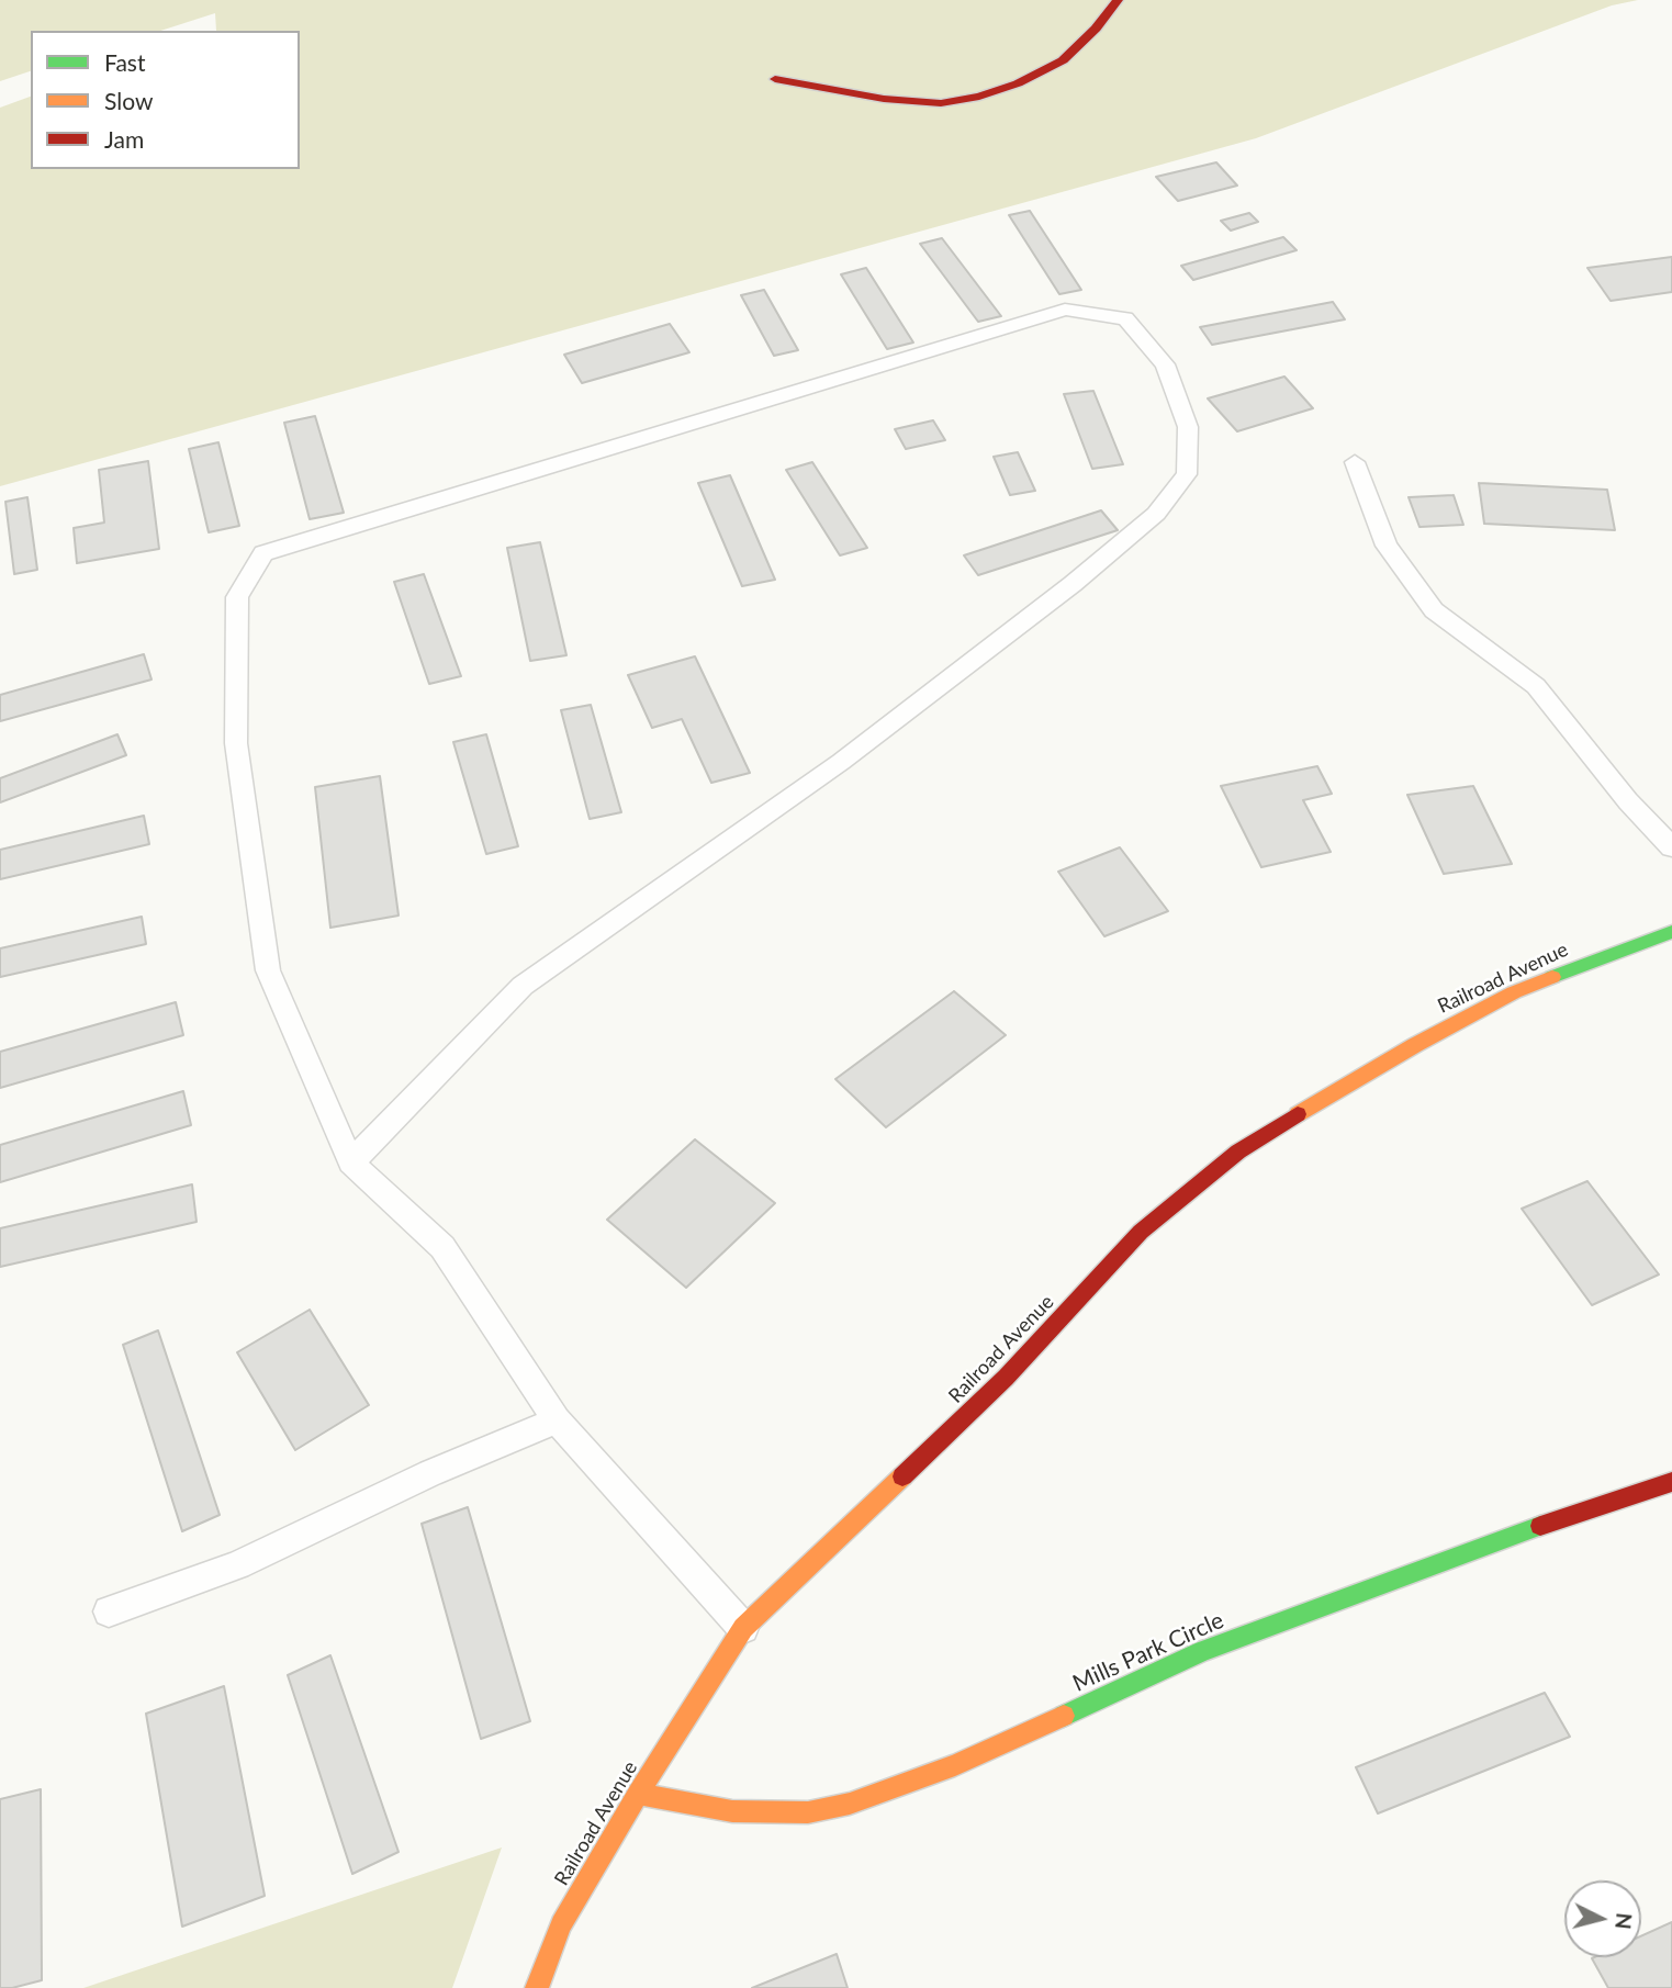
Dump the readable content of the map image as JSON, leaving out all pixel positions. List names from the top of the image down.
{
  "streets": {
    "street": ["Railroad Avenue", "Mills Park Circle"]
  },
  "crossings": [
    ["Railroad Avenue", "Mills Park Circle"]
  ],
  "legend": ["Fast", "Slow", "Jam"],
  "north": "right"
}
